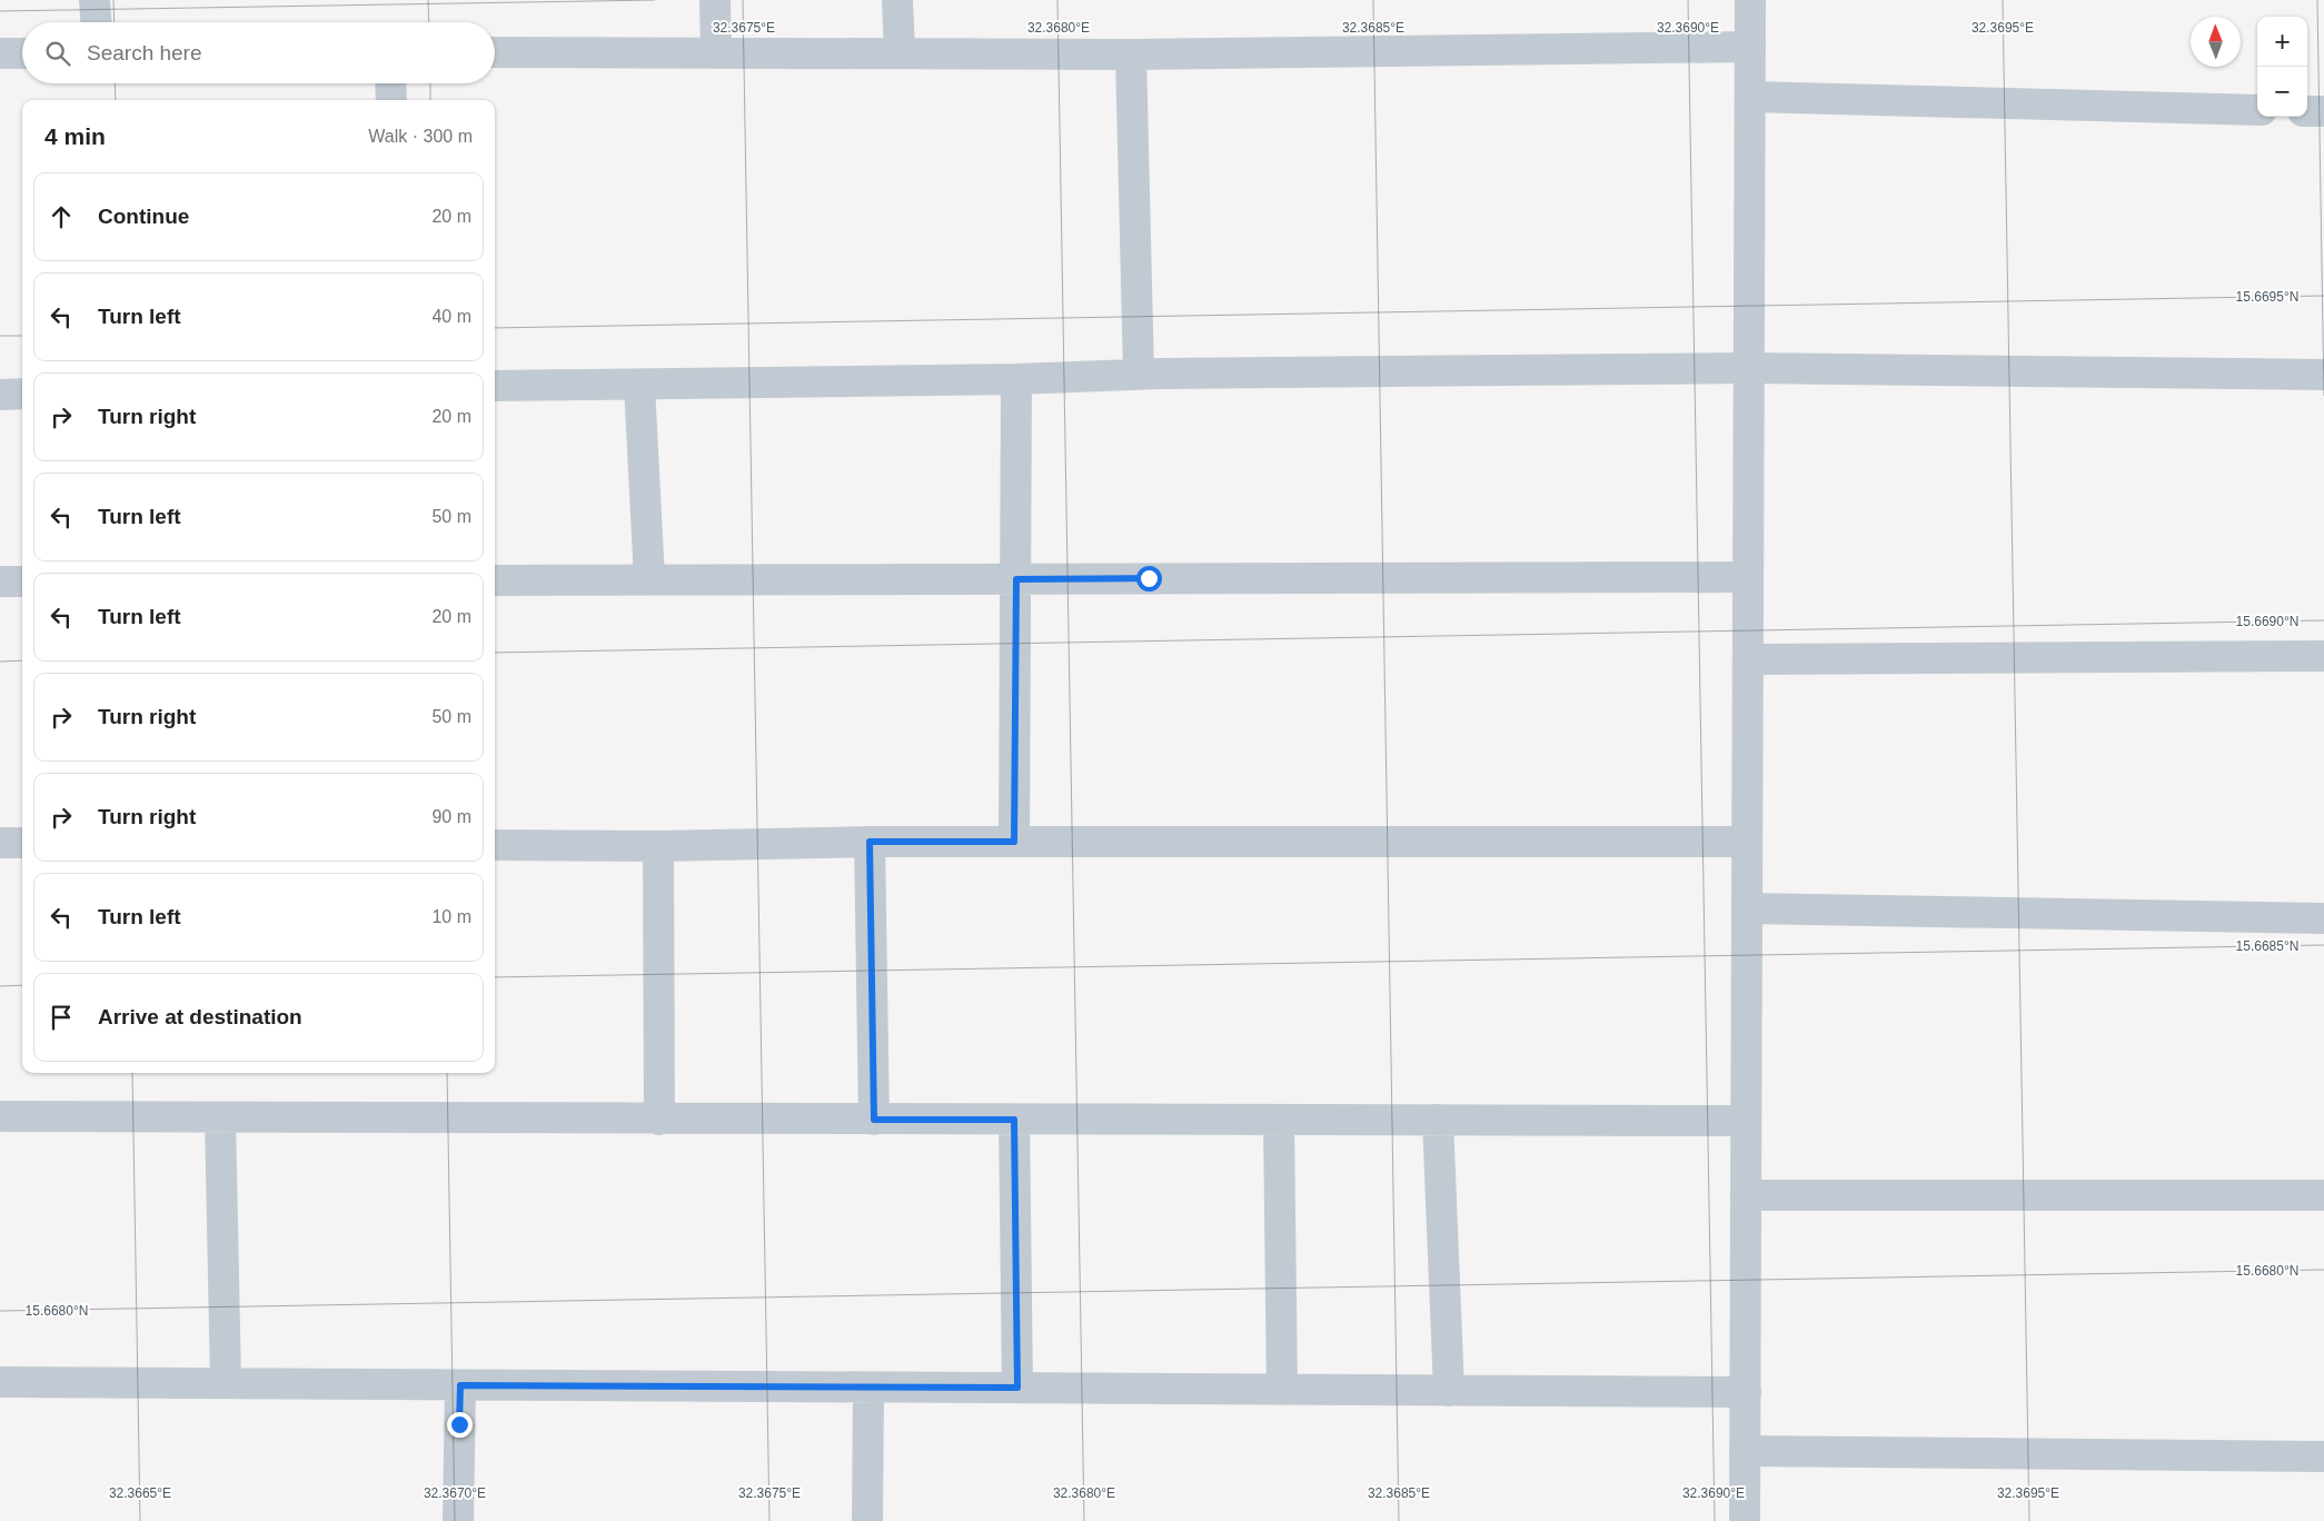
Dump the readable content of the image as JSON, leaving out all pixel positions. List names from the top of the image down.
{
  "north": "top",
  "page": {
    "map_buttons": ["+", "−"],
    "search": "Search here",
    "heading": ["4 min", "Walk · 300 m"],
    "list": [
      ["Continue", "20 m"],
      ["Turn left", "40 m"],
      ["Turn right", "20 m"],
      ["Turn left", "50 m"],
      ["Turn left", "20 m"],
      ["Turn right", "50 m"],
      ["Turn right", "90 m"],
      ["Turn left", "10 m"],
      "Arrive at destination"
    ]
  },
  "coordinates": [
    "32.3675°E",
    "32.3680°E",
    "32.3685°E",
    "32.3690°E",
    "32.3695°E",
    "15.6695°N",
    "15.6690°N",
    "15.6685°N",
    "15.6680°N",
    "32.3665°E",
    "32.3670°E"
  ]
}
